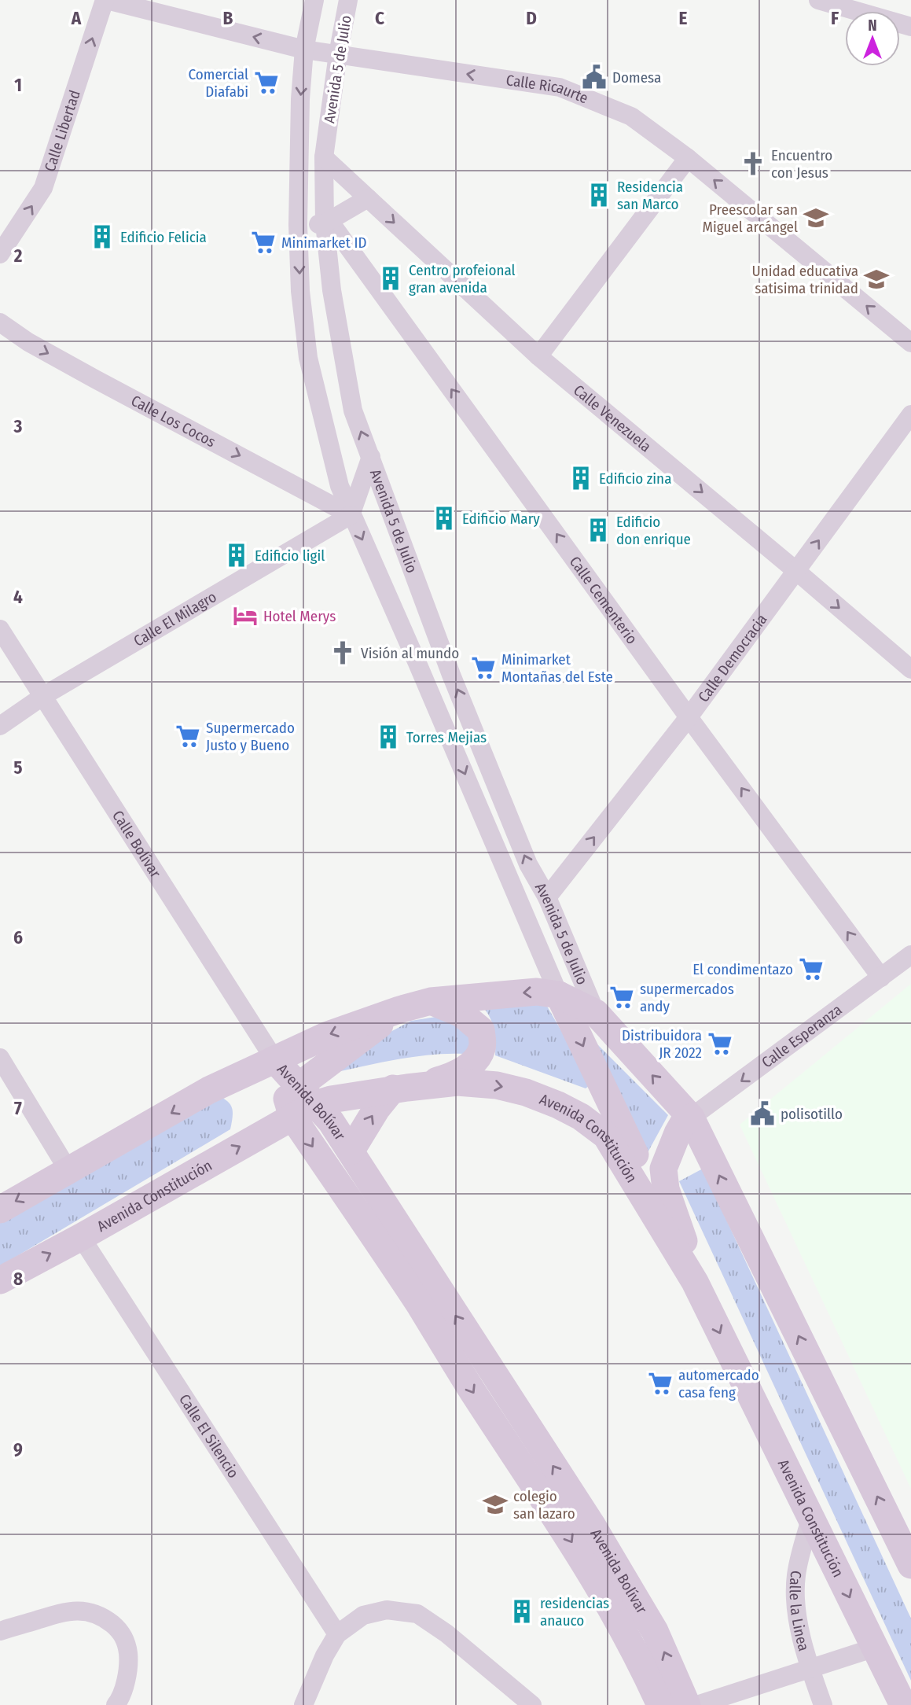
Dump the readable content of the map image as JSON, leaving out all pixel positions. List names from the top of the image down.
{
  "streets": {
    "main road": ["Avenida Bolívar", "Avenida Constitución"],
    "street": [
      "Avenida 5 de Julio",
      "Calle Ricaurte",
      "Calle Libertad",
      "Calle Venezuela",
      "Calle Los Cocos",
      "Calle Cementerio",
      "Calle El Milagro",
      "Calle Democracia",
      "Calle Bolívar",
      "Calle Esperanza",
      "Calle El Silencio",
      "Calle la Linea"
    ]
  },
  "crossings": [
    ["Avenida 5 de Julio", "Calle Ricaurte"],
    ["Avenida 5 de Julio", "Calle Venezuela"],
    ["Avenida 5 de Julio", "Calle Los Cocos"],
    ["Avenida 5 de Julio", "Calle Cementerio"],
    ["Avenida 5 de Julio", "Calle El Milagro"],
    ["Avenida 5 de Julio", "Calle Democracia"],
    ["Calle Ricaurte", "Calle Libertad"],
    ["Calle Venezuela", "Calle Democracia"],
    ["Calle Los Cocos", "Calle El Milagro"],
    ["Calle Cementerio", "Calle Democracia"],
    ["Calle Cementerio", "Calle Esperanza"],
    ["Calle El Milagro", "Calle Bolívar"],
    ["Calle Bolívar", "Avenida Bolívar"],
    ["Avenida Bolívar", "Avenida Constitución"],
    ["Avenida Constitución", "Calle El Silencio"],
    ["Avenida Constitución", "Calle la Linea"]
  ],
  "one_way": [
    "Calle Ricaurte",
    "Calle Libertad",
    "Calle Venezuela",
    "Calle Los Cocos",
    "Calle Cementerio",
    "Calle Democracia",
    "Calle Esperanza"
  ],
  "places": {
    "public building": ["Domesa", "polisotillo"],
    "supermarket": [
      "Comercial Diafabi",
      "Minimarket ID",
      "Minimarket Montañas del Este",
      "Supermercado Justo y Bueno",
      "El condimentazo",
      "supermercados andy",
      "Distribuidora JR 2022",
      "automercado casa feng"
    ],
    "church": ["Encuentro con Jesus", "Visión al mundo"],
    "building": [
      "Residencia san Marco",
      "Edificio Felicia",
      "Centro profeional gran avenida",
      "Edificio zina",
      "Edificio Mary",
      "Edificio don enrique",
      "Edificio ligil",
      "Torres Mejias",
      "residencias anauco"
    ],
    "school or university": ["Preescolar san Miguel arcángel", "Unidad educativa satisima trinidad", "colegio san lazaro"],
    "hotel": ["Hotel Merys"]
  },
  "north": "top",
  "grid": {
    "columns": [
      "A",
      "B",
      "C",
      "D",
      "E",
      "F"
    ],
    "rows": [
      "1",
      "2",
      "3",
      "4",
      "5",
      "6",
      "7",
      "8",
      "9"
    ]
  }
}
